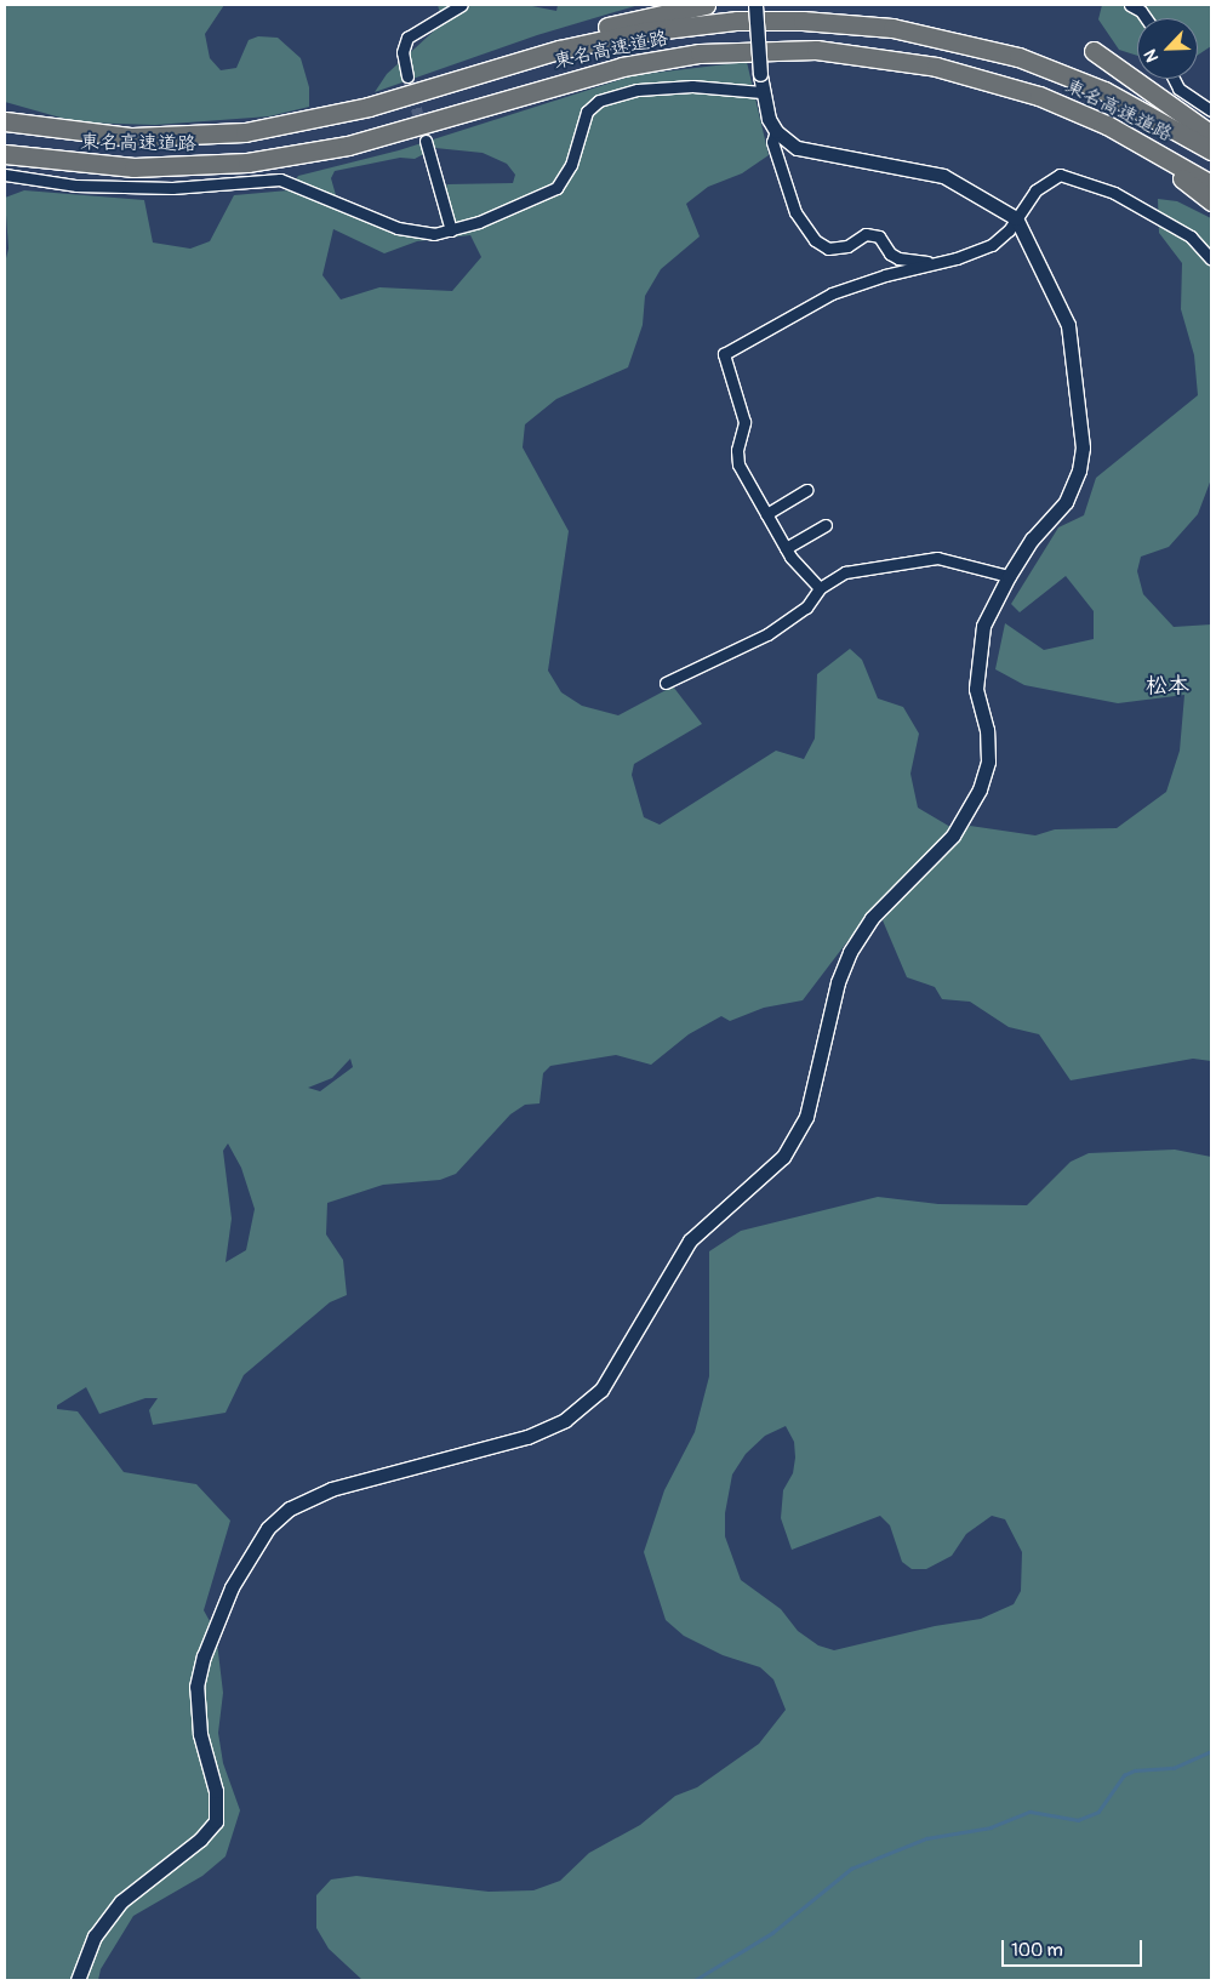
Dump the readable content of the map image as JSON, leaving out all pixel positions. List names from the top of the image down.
{
  "streets": {
    "highway": ["東名高速道路"]
  },
  "districts": ["松本"],
  "scale_bar": "100 m",
  "north": "bottom left"
}
